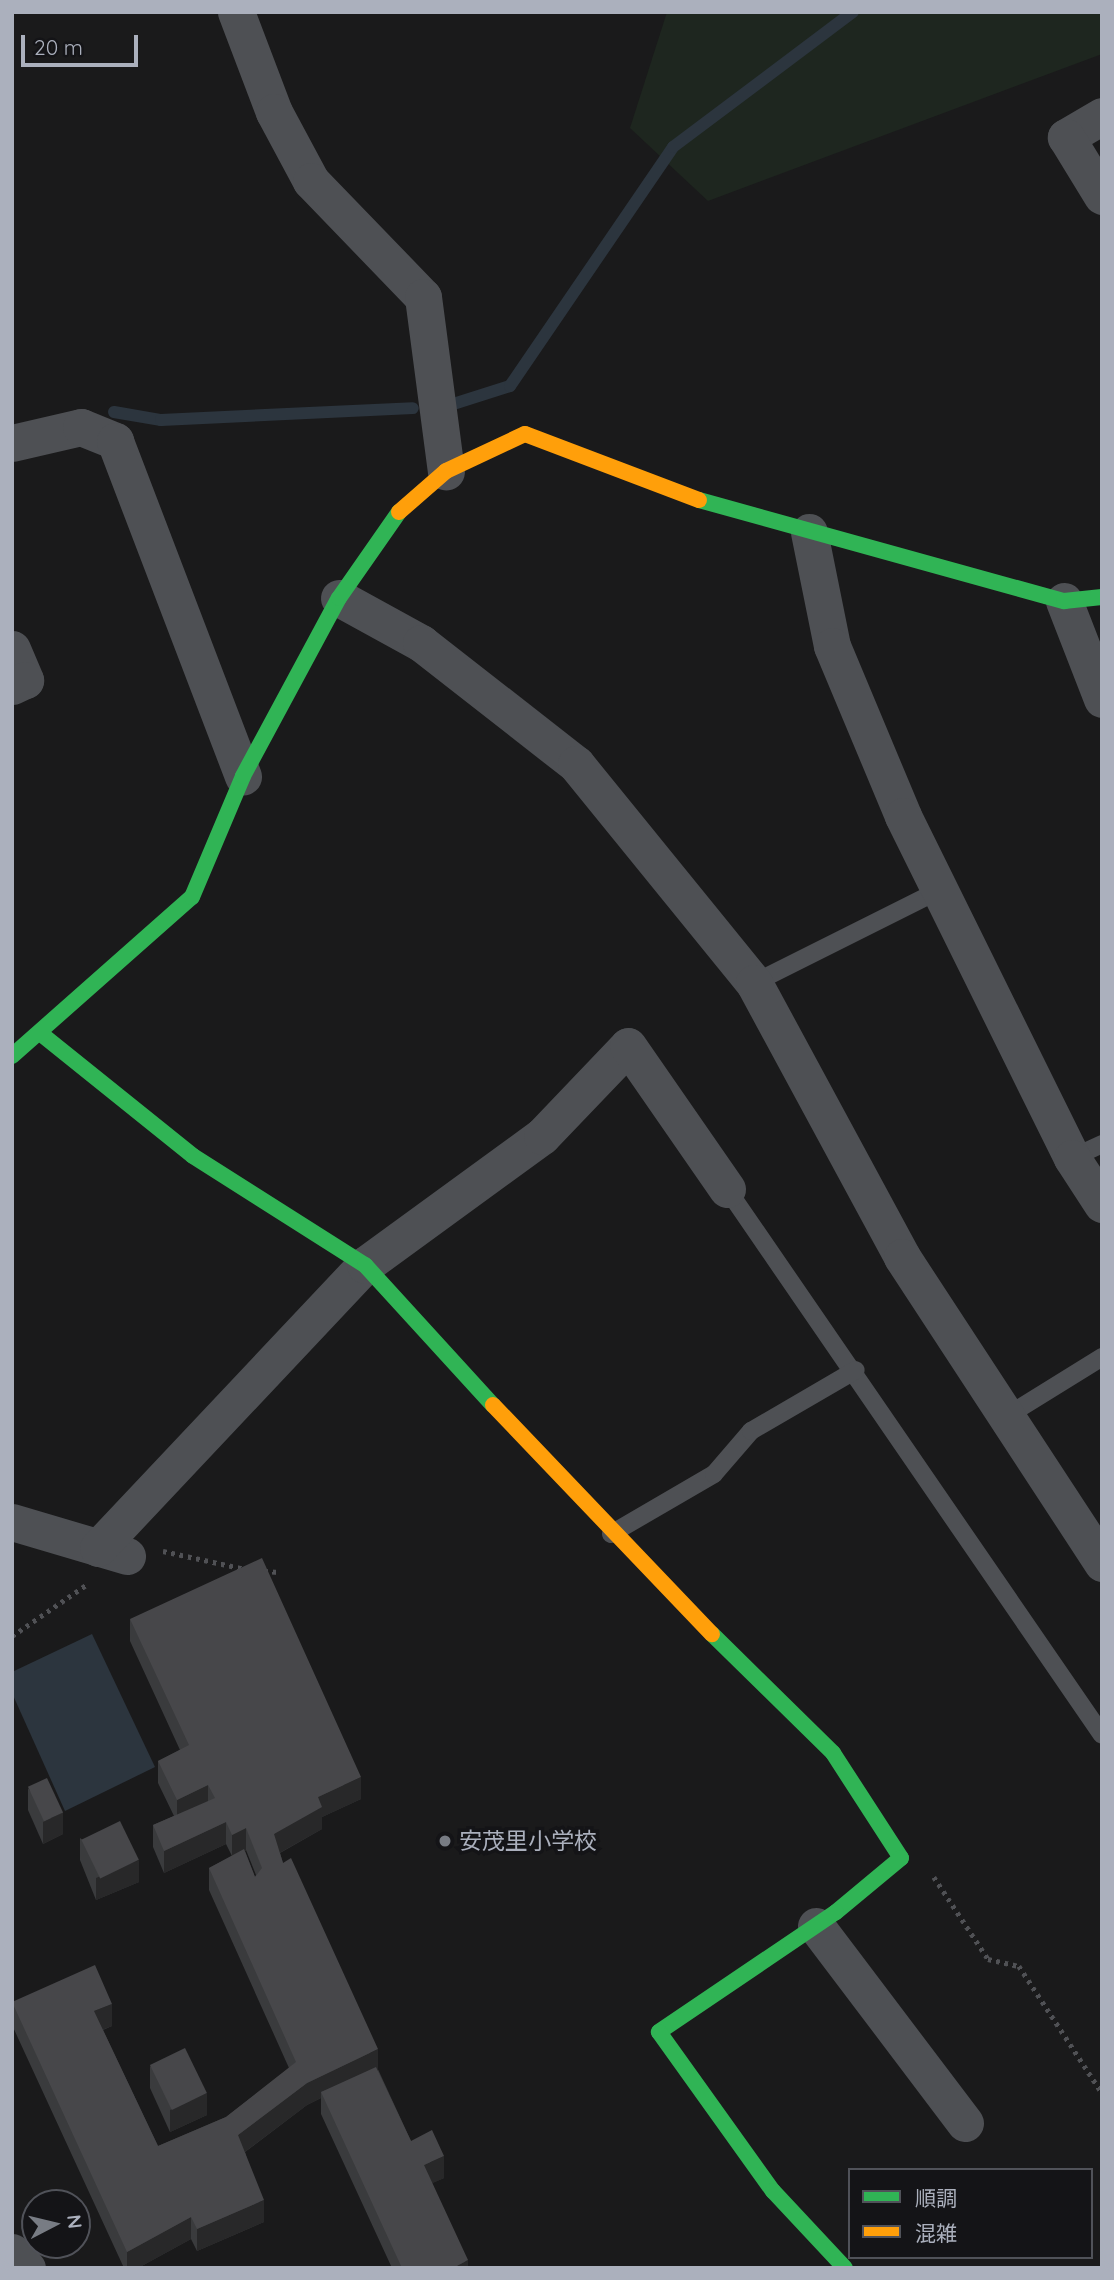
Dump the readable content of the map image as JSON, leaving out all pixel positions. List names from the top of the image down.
{
  "places": ["安茂里小学校"],
  "legend": ["順調", "混雑"],
  "scale_bar": "20 m",
  "north": "right"
}
